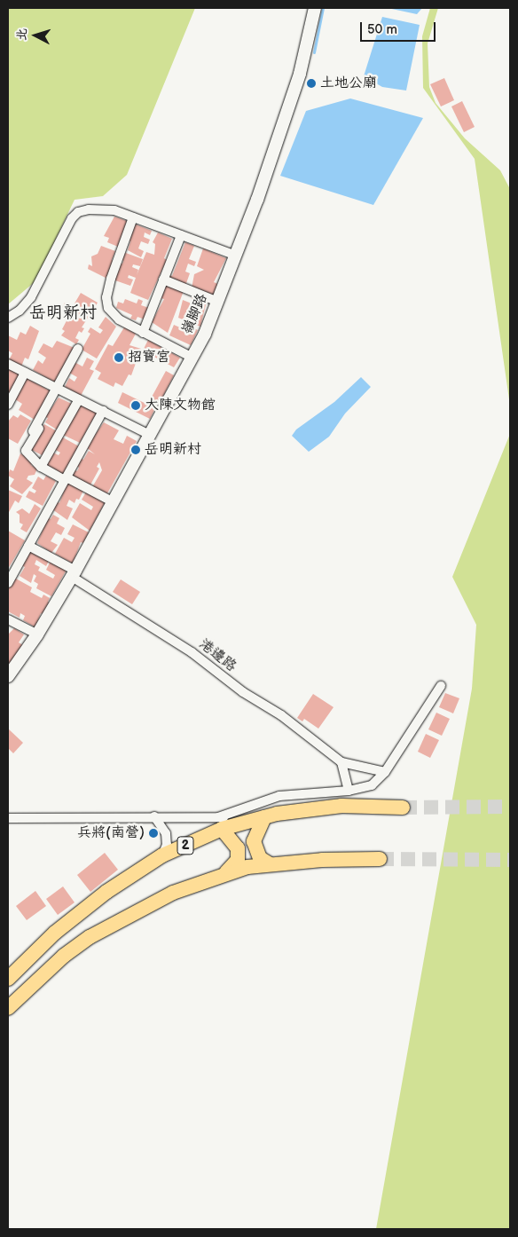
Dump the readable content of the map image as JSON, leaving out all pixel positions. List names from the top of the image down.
{
  "streets": {
    "main road": ["2"],
    "street": ["嶺腳路", "港邊路"]
  },
  "crossings": [
    ["嶺腳路", "港邊路"]
  ],
  "districts": ["岳明新村"],
  "places": [
    "土地公廟",
    "招寶宮",
    "大陳文物館",
    "岳明新村",
    "兵將(南營)"
  ],
  "scale_bar": "50 m",
  "north": "left"
}
